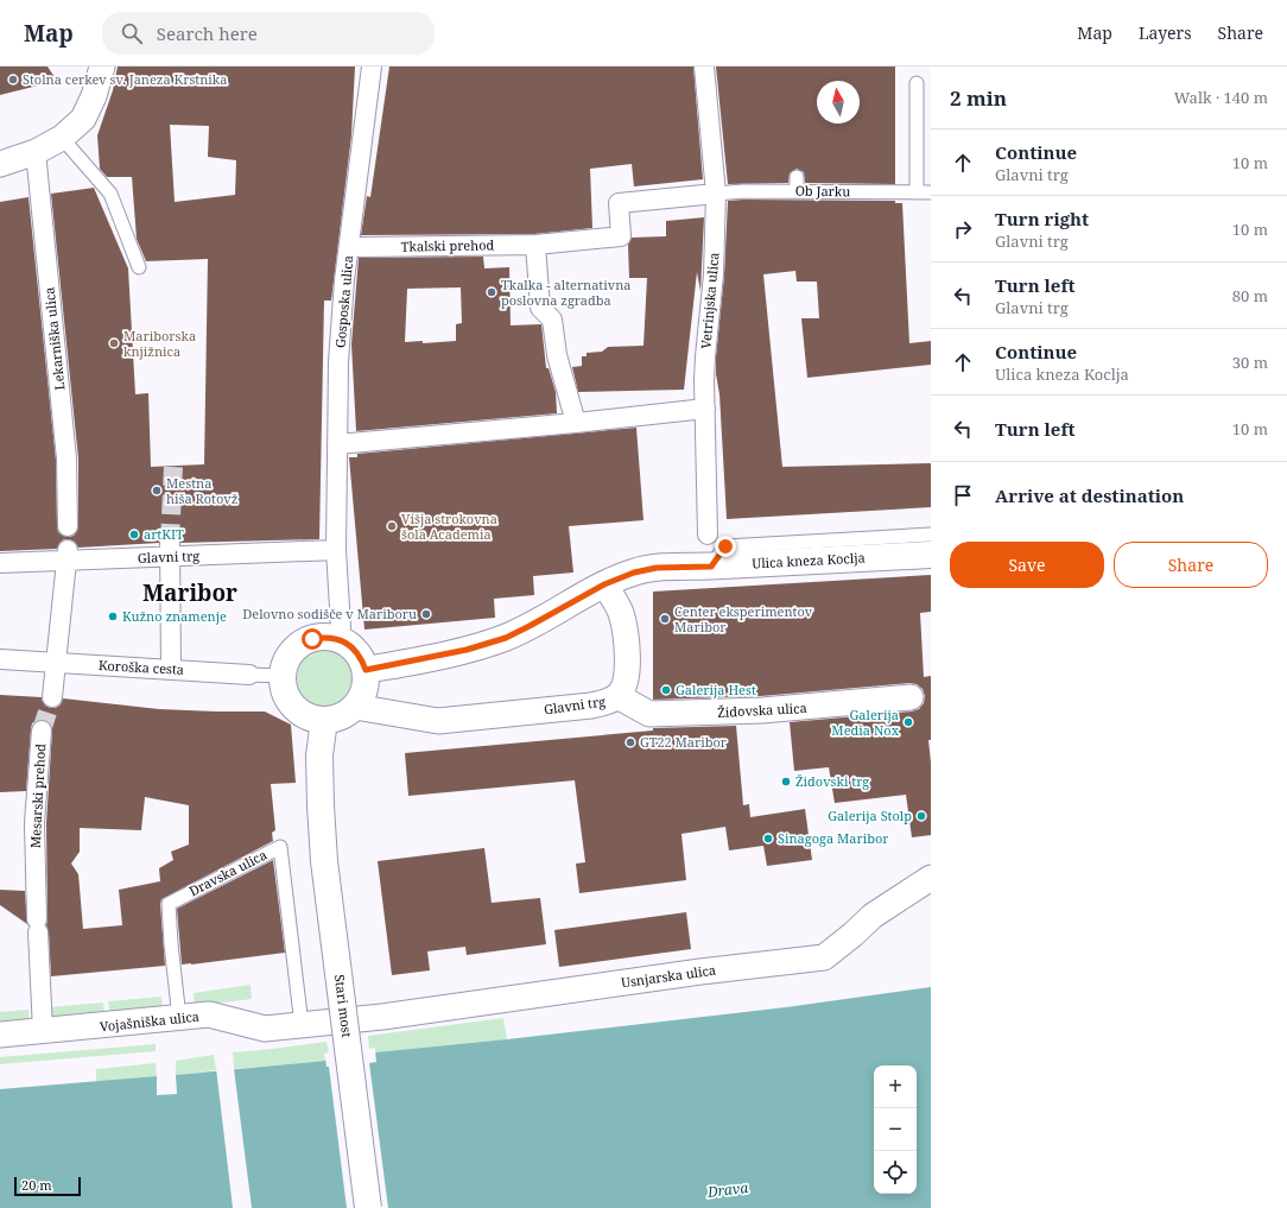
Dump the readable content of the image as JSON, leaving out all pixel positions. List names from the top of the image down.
{
  "streets": {
    "street": [
      "Tkalski prehod",
      "Vetrinjska ulica",
      "Gosposka ulica",
      "Lekarniška ulica",
      "Glavni trg",
      "Ulica kneza Koclja",
      "Koroška cesta",
      "Židovska ulica",
      "Mesarski prehod",
      "Usnjarska ulica",
      "Stari most",
      "Vojašniška ulica"
    ],
    "lane": ["Ob Jarku", "Dravska ulica"]
  },
  "crossings": [
    ["Ob Jarku", "Tkalski prehod"],
    ["Ob Jarku", "Vetrinjska ulica"],
    ["Tkalski prehod", "Vetrinjska ulica"],
    ["Gosposka ulica", "Glavni trg"],
    ["Glavni trg", "Ulica kneza Koclja"],
    ["Glavni trg", "Koroška cesta"],
    ["Glavni trg", "Židovska ulica"],
    ["Glavni trg", "Stari most"],
    ["Koroška cesta", "Stari most"],
    ["Mesarski prehod", "Vojašniška ulica"],
    ["Dravska ulica", "Vojašniška ulica"],
    ["Usnjarska ulica", "Vojašniška ulica"]
  ],
  "districts": ["Maribor"],
  "water": ["Drava"],
  "places": [
    "Stolna cerkev sv. Janeza Krstnika",
    "Tkalka - alternativna poslovna zgradba",
    "Mariborska knjižnica",
    "Mestna hiša Rotovž",
    "Višja strokovna šola Academia",
    "artKIT",
    "Delovno sodišče v Mariboru",
    "Kužno znamenje",
    "Center eksperimentov Maribor",
    "Galerija Hest",
    "Galerija Media Nox",
    "GT22 Maribor",
    "Židovski trg",
    "Galerija Stolp",
    "Sinagoga Maribor"
  ],
  "scale_bar": "20 m",
  "north": "top",
  "page": {
    "header": "Map",
    "search": "Search here",
    "nav": ["Map", "Layers", "Share"],
    "heading": ["2 min", "Walk · 140 m"],
    "list": [
      ["Continue", "Glavni trg", "10 m"],
      ["Turn right", "Glavni trg", "10 m"],
      ["Turn left", "Glavni trg", "80 m"],
      ["Continue", "Ulica kneza Koclja", "30 m"],
      ["Turn left", "10 m"],
      "Arrive at destination"
    ],
    "buttons": ["Save", "Share"],
    "map_buttons": ["+", "−"],
    "scale": "20 m"
  }
}
